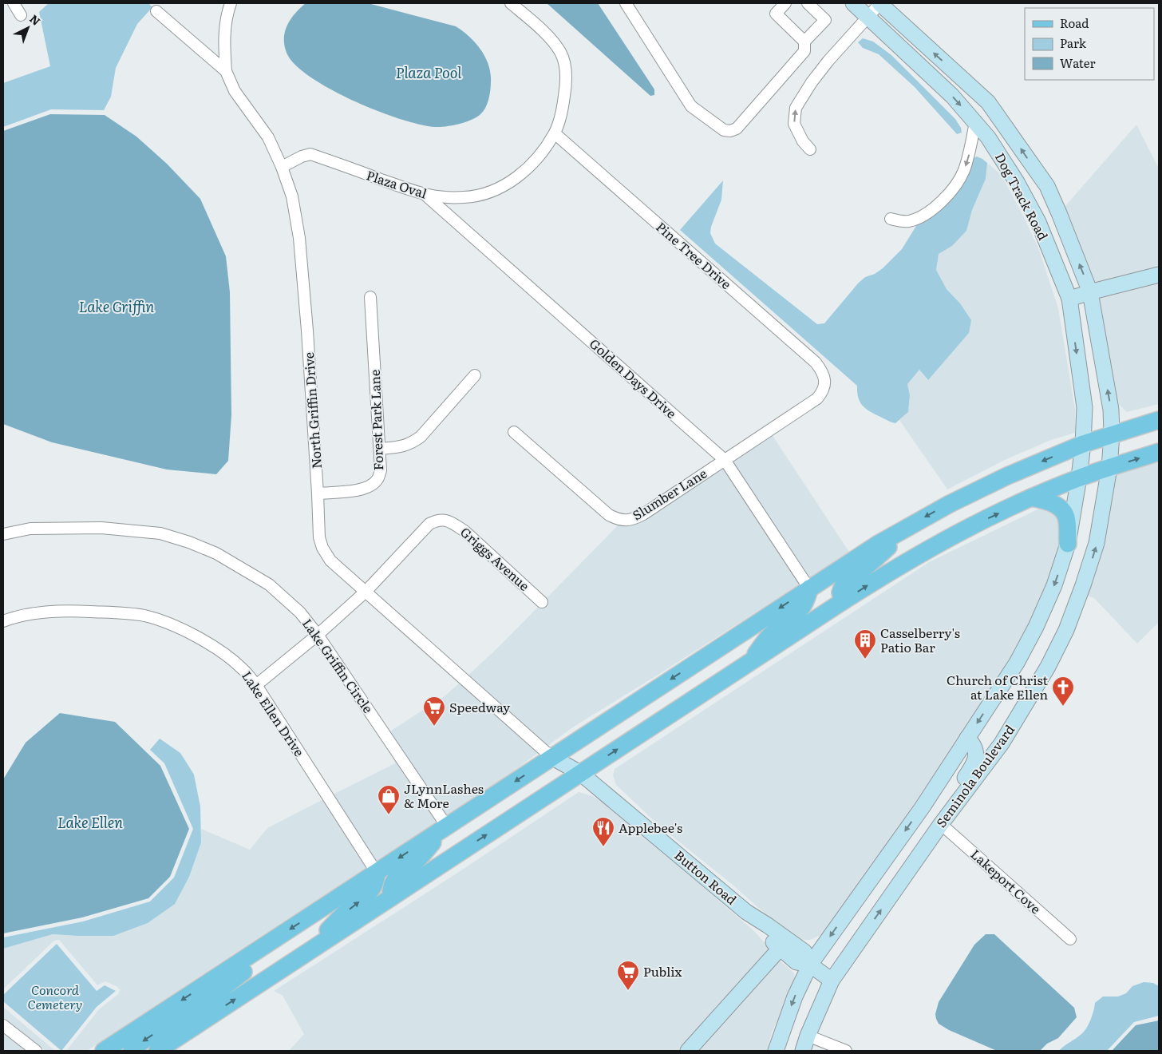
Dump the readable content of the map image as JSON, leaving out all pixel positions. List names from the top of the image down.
{
  "streets": {
    "main road": ["Dog Track Road", "Seminola Boulevard", "Button Road"],
    "street": [
      "Plaza Oval",
      "Pine Tree Drive",
      "Golden Days Drive",
      "North Griffin Drive",
      "Forest Park Lane",
      "Slumber Lane",
      "Griggs Avenue",
      "Lake Griffin Circle",
      "Lake Ellen Drive",
      "Lakeport Cove"
    ]
  },
  "crossings": [
    ["Plaza Oval", "Pine Tree Drive"],
    ["Plaza Oval", "Golden Days Drive"],
    ["Plaza Oval", "North Griffin Drive"],
    ["Dog Track Road", "Seminola Boulevard"],
    ["Pine Tree Drive", "Slumber Lane"],
    ["Golden Days Drive", "Slumber Lane"],
    ["North Griffin Drive", "Forest Park Lane"],
    ["North Griffin Drive", "Griggs Avenue"],
    ["North Griffin Drive", "Button Road"],
    ["Seminola Boulevard", "Button Road"],
    ["Seminola Boulevard", "Lakeport Cove"]
  ],
  "water": ["Plaza Pool", "Lake Griffin", "Lake Ellen"],
  "parks": ["Concord Cemetery"],
  "places": {
    "building": ["Casselberry's Patio Bar"],
    "church": ["Church of Christ at Lake Ellen"],
    "supermarket": ["Speedway", "Publix"],
    "shop": ["JLynnLashes & More"],
    "restaurant": ["Applebee's"]
  },
  "legend": ["Road", "Park", "Water"],
  "north": "top right"
}
